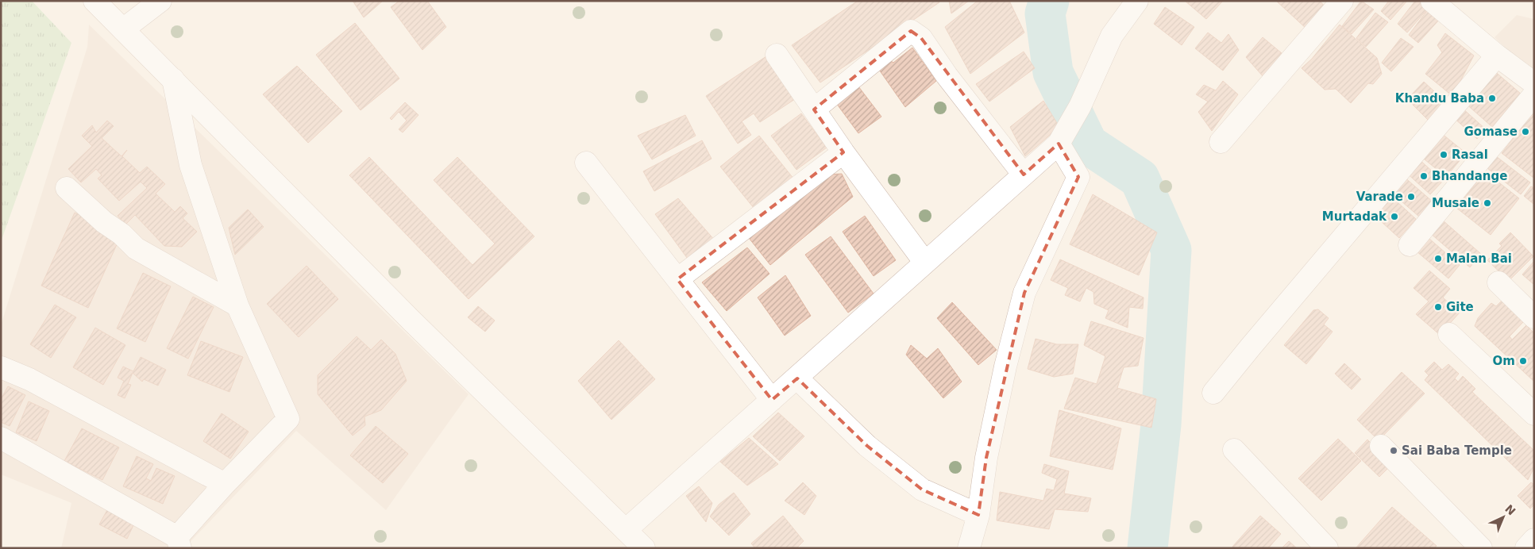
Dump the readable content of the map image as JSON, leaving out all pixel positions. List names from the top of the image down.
{
  "places": [
    "Khandu Baba",
    "Gomase",
    "Rasal",
    "Bhandange",
    "Varade",
    "Musale",
    "Murtadak",
    "Malan Bai",
    "Gite",
    "Om",
    "Sai Baba Temple"
  ],
  "north": "top right"
}
